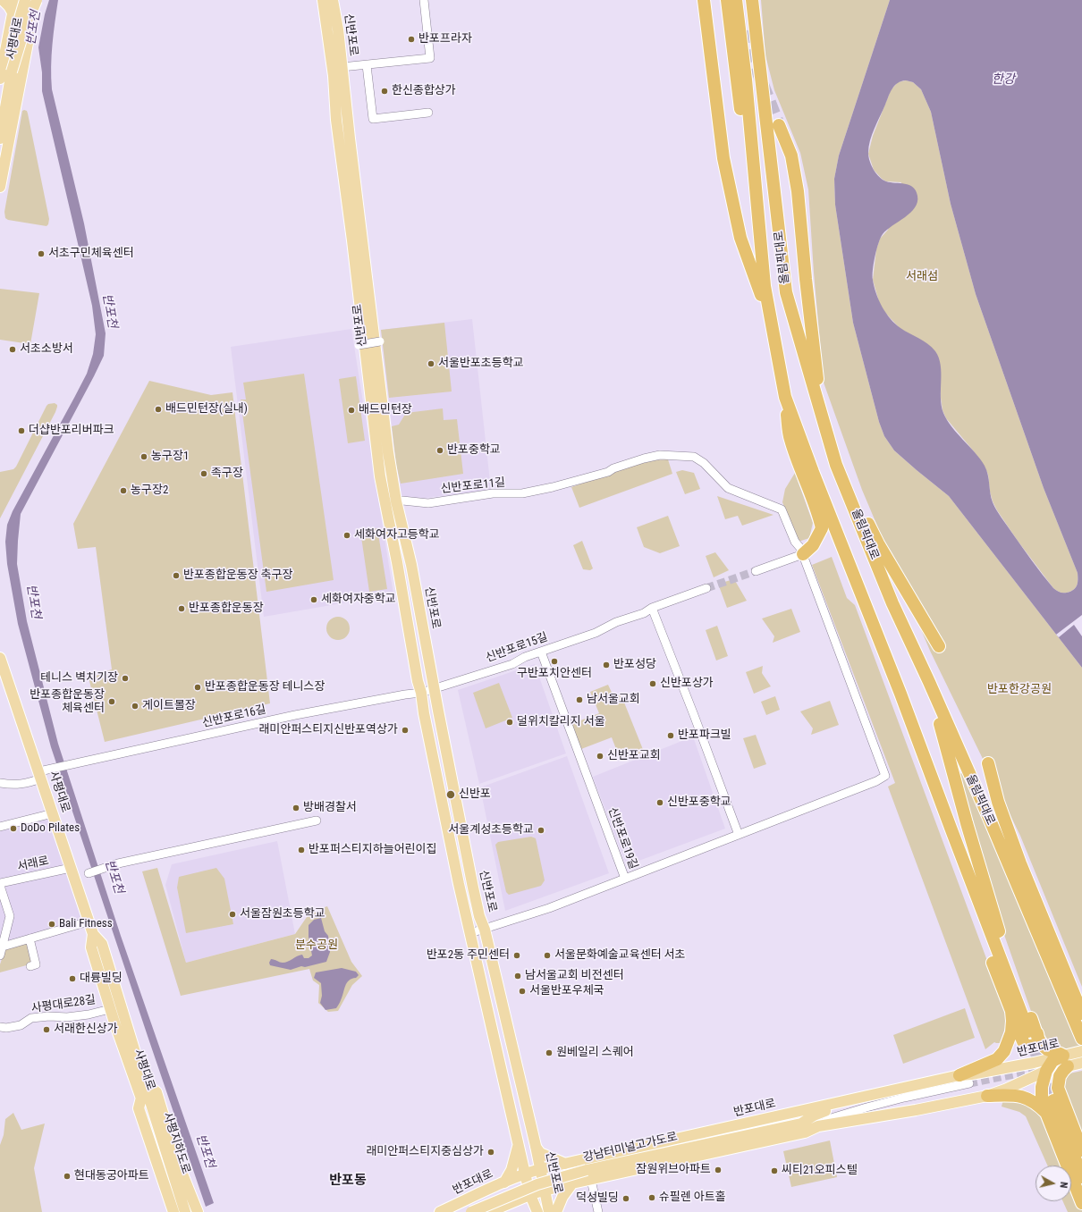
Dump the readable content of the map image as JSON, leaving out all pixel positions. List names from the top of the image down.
{
  "streets": {
    "highway": ["올림픽대로"],
    "main road": [
      "신반포로",
      "사평대로",
      "반포대로",
      "사평지하도로",
      "강남터미널고가도로"
    ],
    "street": [
      "신반포로11길",
      "신반포로15길",
      "신반포로16길",
      "신반포로19길",
      "서래로",
      "사평대로28길"
    ]
  },
  "crossings": [
    ["신반포로", "신반포로11길"],
    ["신반포로", "신반포로15길"],
    ["신반포로", "신반포로16길"],
    ["신반포로", "신반포로19길"],
    ["신반포로", "반포대로"],
    ["사평대로", "신반포로16길"],
    ["사평대로", "서래로"],
    ["사평대로", "사평대로28길"],
    ["사평대로", "사평지하도로"],
    ["신반포로15길", "신반포로16길"],
    ["신반포로15길", "신반포로19길"]
  ],
  "districts": ["반포동"],
  "water": ["반포천", "한강"],
  "parks": ["서래섬", "반포한강공원", "분수공원"],
  "places": [
    "반포프라자",
    "한신종합상가",
    "서초구민체육센터",
    "서초소방서",
    "서울반포초등학교",
    "배드민턴장(실내)",
    "배드민턴장",
    "더샵반포리버파크",
    "반포중학교",
    "농구장1",
    "족구장",
    "농구장2",
    "세화여자고등학교",
    "반포종합운동장 축구장",
    "세화여자중학교",
    "반포종합운동장",
    "구반포치안센터",
    "반포성당",
    "테니스 벽치기장",
    "신반포상가",
    "반포종합운동장 테니스장",
    "남서울교회",
    "반포종합운동장 체육센터",
    "게이트볼장",
    "덜위치칼리지 서울",
    "래미안퍼스티지신반포역상가",
    "반포파크빌",
    "신반포교회",
    "신반포",
    "신반포중학교",
    "방배경찰서",
    "DoDo Pilates",
    "서울계성초등학교",
    "반포퍼스티지하늘어린이집",
    "서울잠원초등학교",
    "Bali Fitness",
    "반포2동 주민센터",
    "서울문화예술교육센터 서초",
    "남서울교회 비전센터",
    "대륭빌딩",
    "서울반포우체국",
    "서래한신상가",
    "원베일리 스퀘어",
    "래미안퍼스티지중심상가",
    "잠원위브아파트",
    "씨티21오피스텔",
    "현대동궁아파트",
    "슈필렌 아트홀",
    "덕성빌딩"
  ],
  "north": "right"
}
